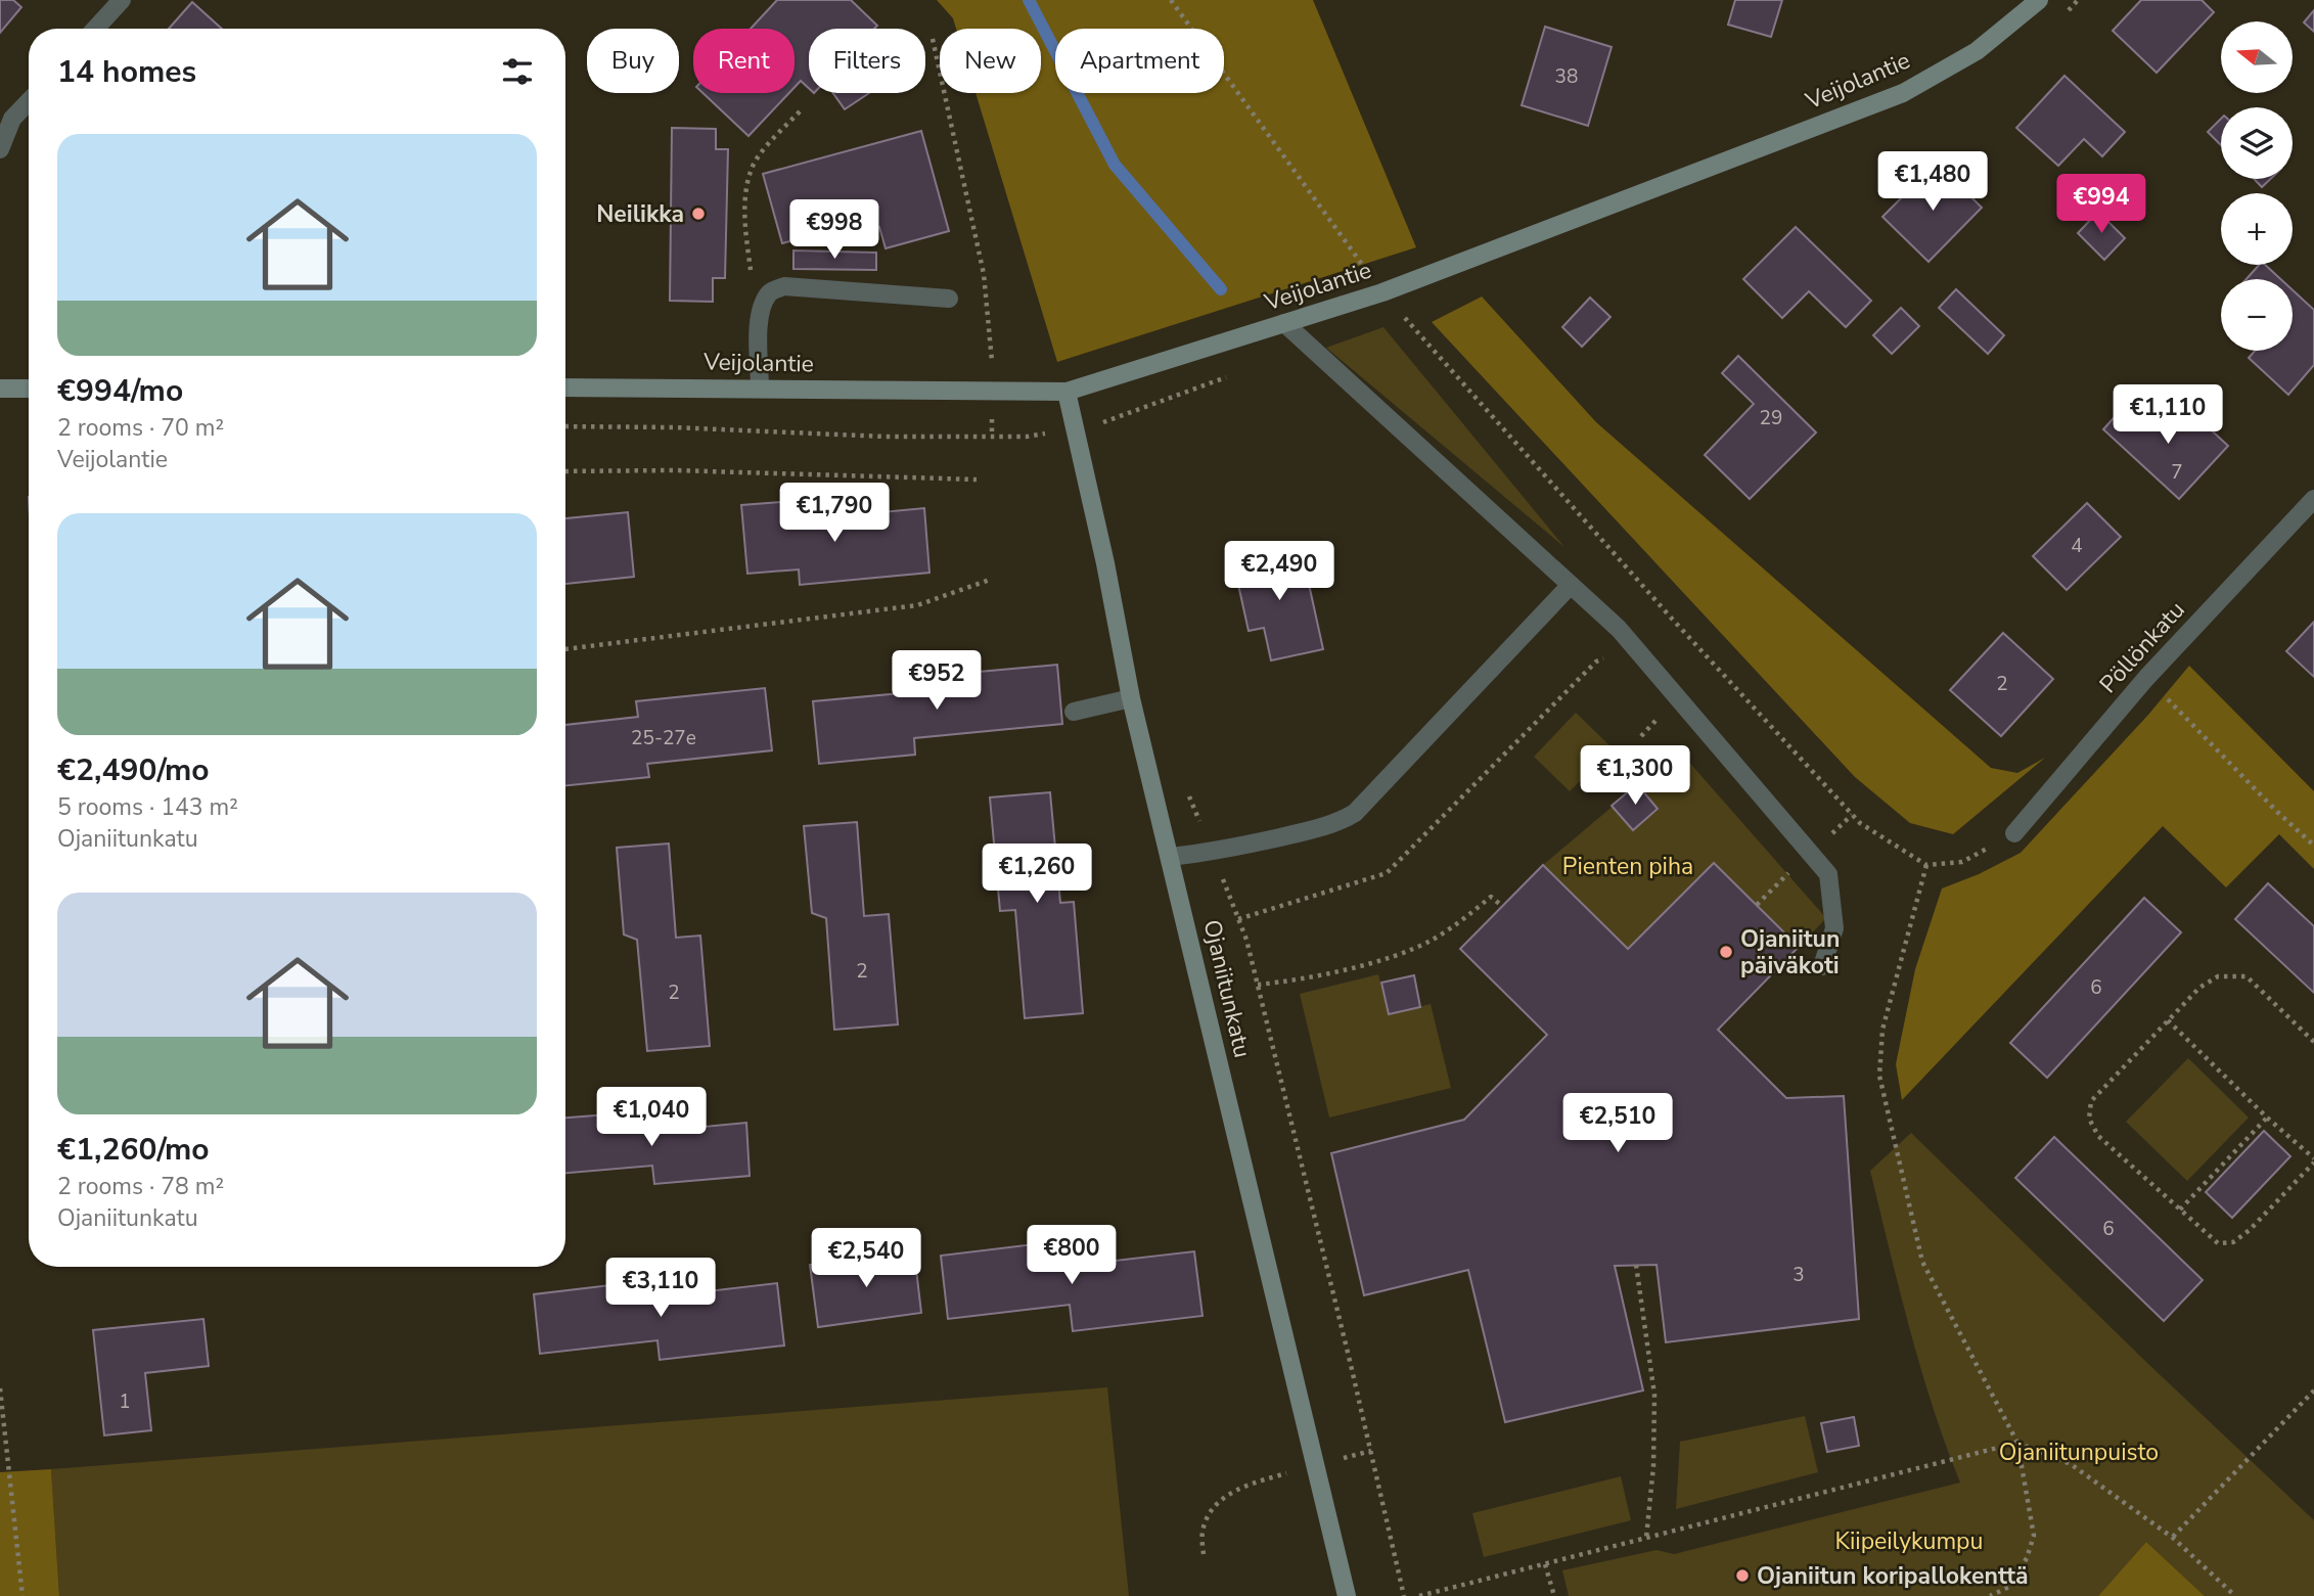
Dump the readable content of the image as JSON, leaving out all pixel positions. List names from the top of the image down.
{
  "streets": {
    "street": ["Veijolantie", "Pöllönkatu", "Ojaniitunkatu"]
  },
  "crossings": [
    ["Veijolantie", "Ojaniitunkatu"]
  ],
  "parks": ["Pienten piha", "Ojaniitunpuisto", "Kiipeilykumpu"],
  "places": ["Neilikka", "Ojaniitun päiväkoti", "Ojaniitun koripallokenttä"],
  "house_numbers": [
    "38",
    "29",
    "7",
    "4",
    "2",
    "25-27e",
    "2",
    "6",
    "2",
    "6",
    "3",
    "1"
  ],
  "north": "left",
  "page": {
    "map_buttons": ["+", "−"],
    "chip": [
      "Buy",
      "Rent",
      "Filters",
      "New",
      "Apartment"
    ],
    "heading": "14 homes",
    "list": [
      {
        "name": "€994/mo",
        "note": "2 rooms · 70 m² · Veijolantie"
      },
      {
        "name": "€2,490/mo",
        "note": "5 rooms · 143 m² · Ojaniitunkatu"
      },
      {
        "name": "€1,260/mo",
        "note": "2 rooms · 78 m² · Ojaniitunkatu"
      }
    ],
    "price": [
      "€1,480",
      "€994",
      "€998",
      "€1,110",
      "€1,790",
      "€2,490",
      "€952",
      "€1,300",
      "€1,260",
      "€1,040",
      "€2,510",
      "€800",
      "€2,540",
      "€3,110"
    ]
  }
}
